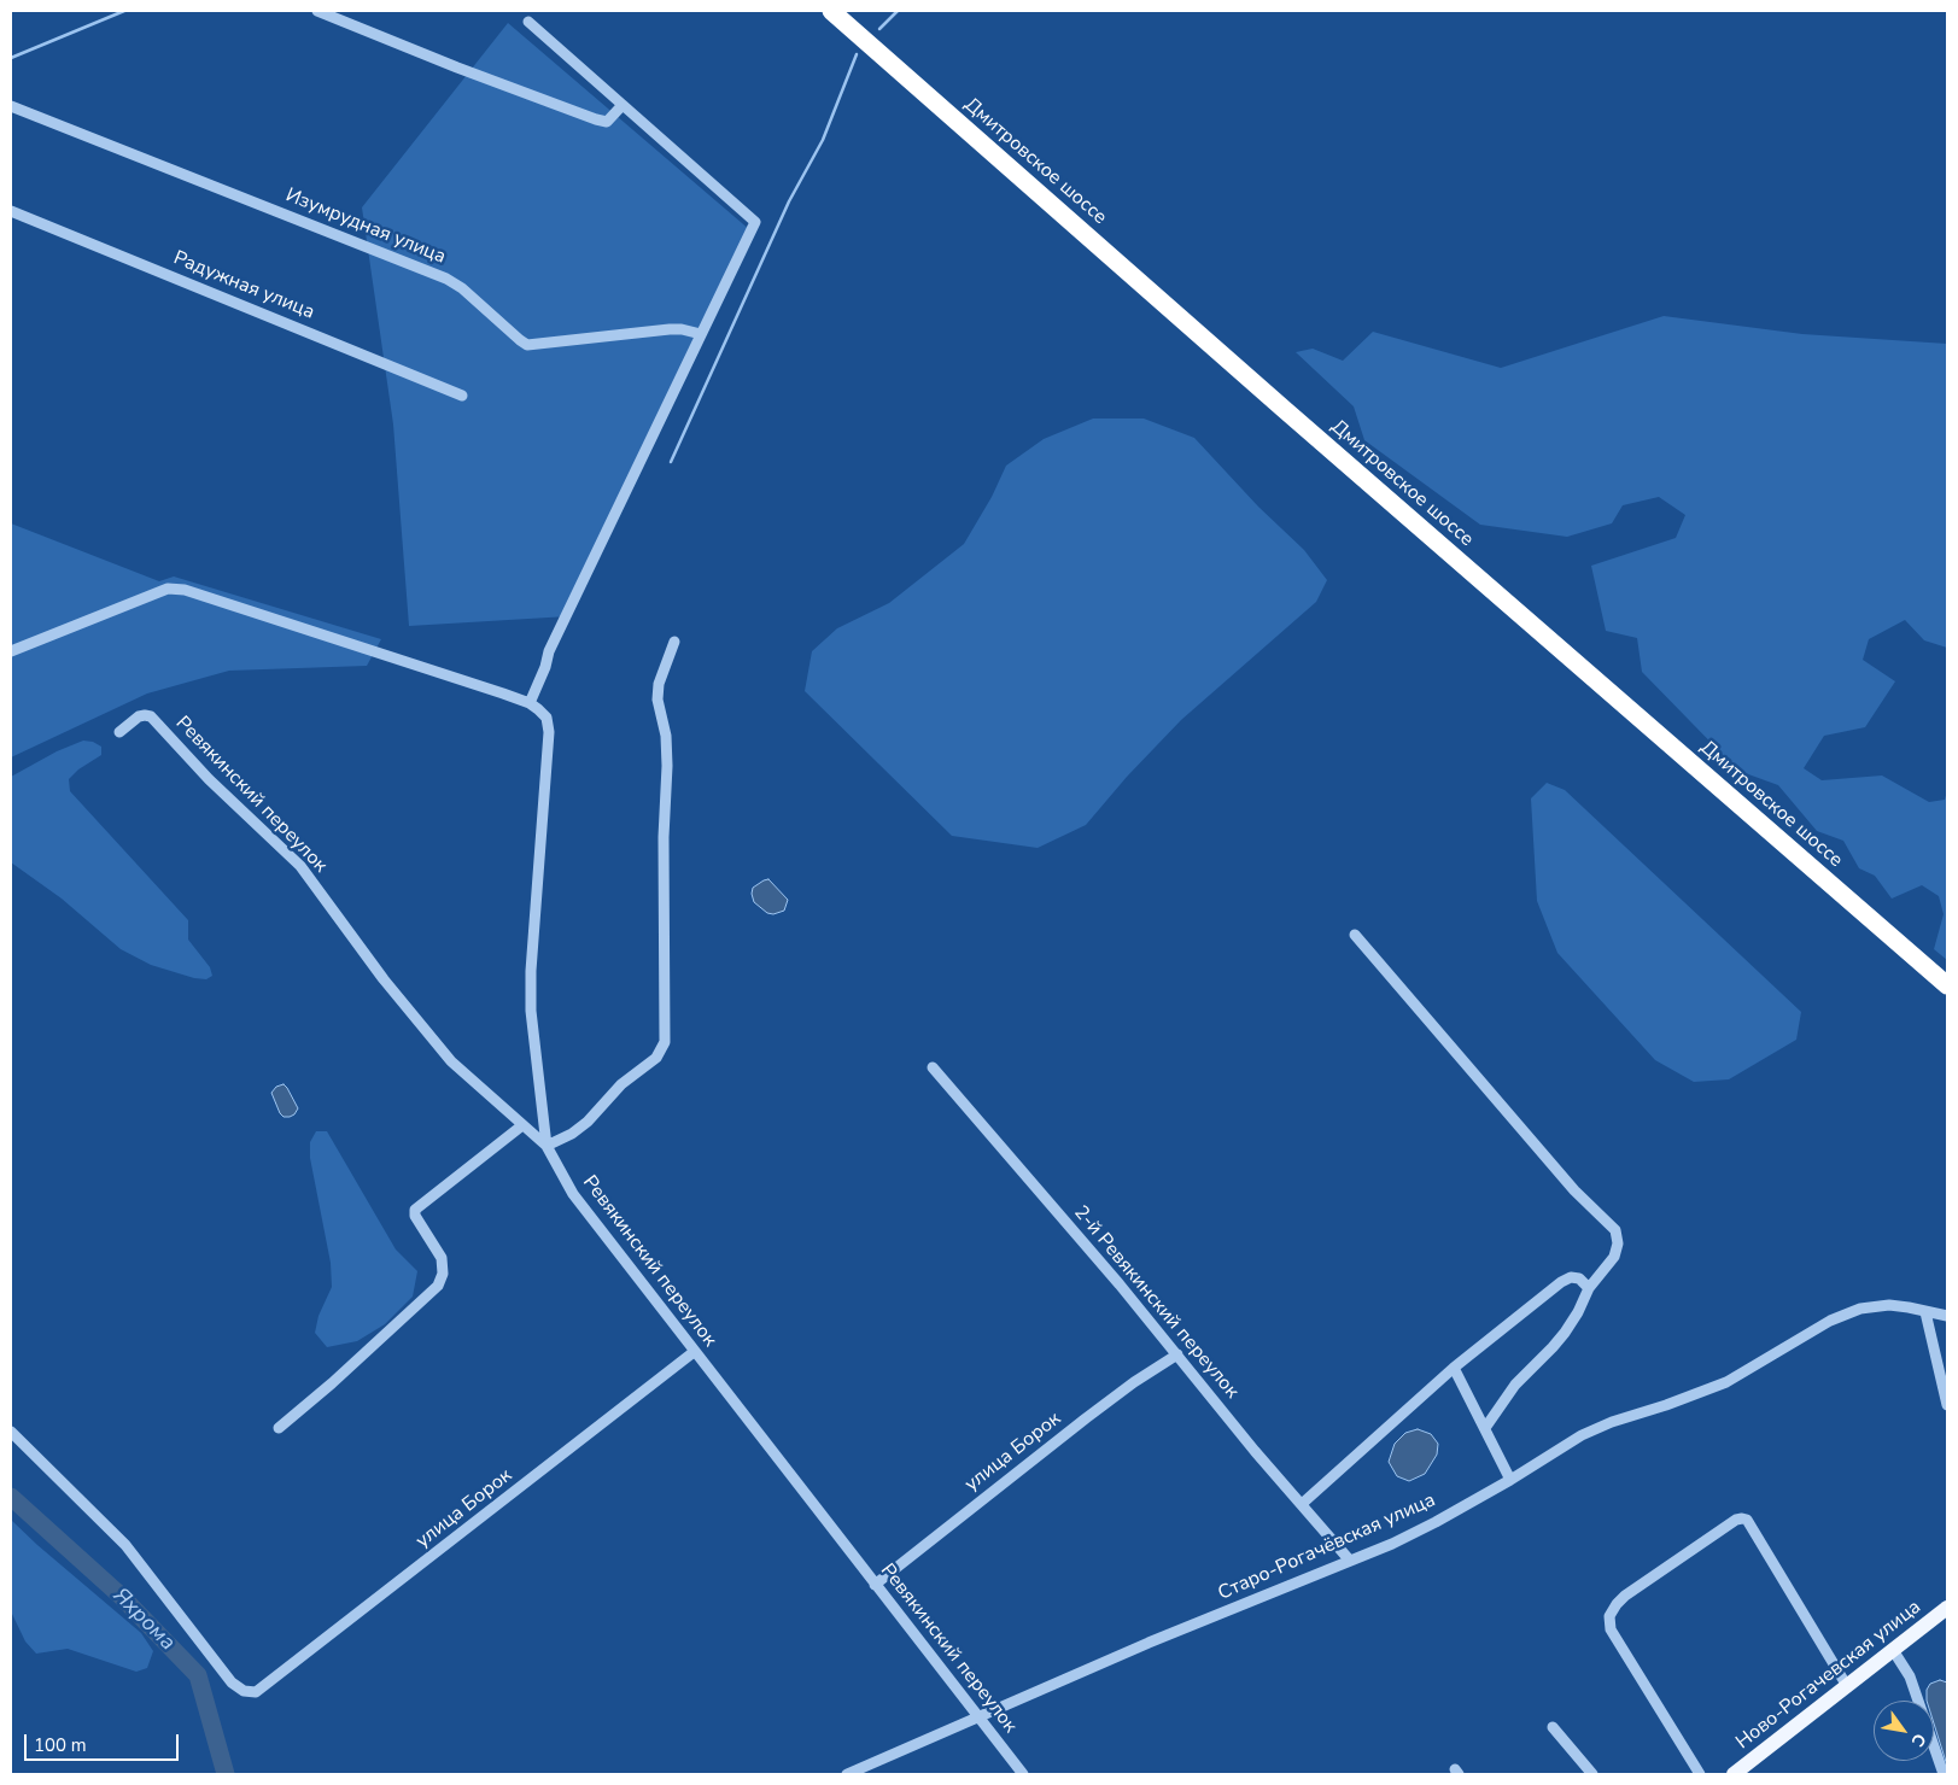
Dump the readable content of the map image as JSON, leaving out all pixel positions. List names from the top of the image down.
{
  "streets": {
    "highway": ["Дмитровское шоссе"],
    "main road": ["Ново-Рогачевская улица"],
    "street": [
      "Изумрудная улица",
      "Радужная улица",
      "Ревякинский переулок",
      "2-й Ревякинский переулок",
      "улица Борок",
      "Старо-Рогачёвская улица"
    ]
  },
  "crossings": [
    ["Ревякинский переулок", "улица Борок"],
    ["Ревякинский переулок", "Старо-Рогачёвская улица"],
    ["2-й Ревякинский переулок", "улица Борок"],
    ["2-й Ревякинский переулок", "Старо-Рогачёвская улица"]
  ],
  "water": ["Яхрома"],
  "scale_bar": "100 m",
  "north": "bottom right"
}
